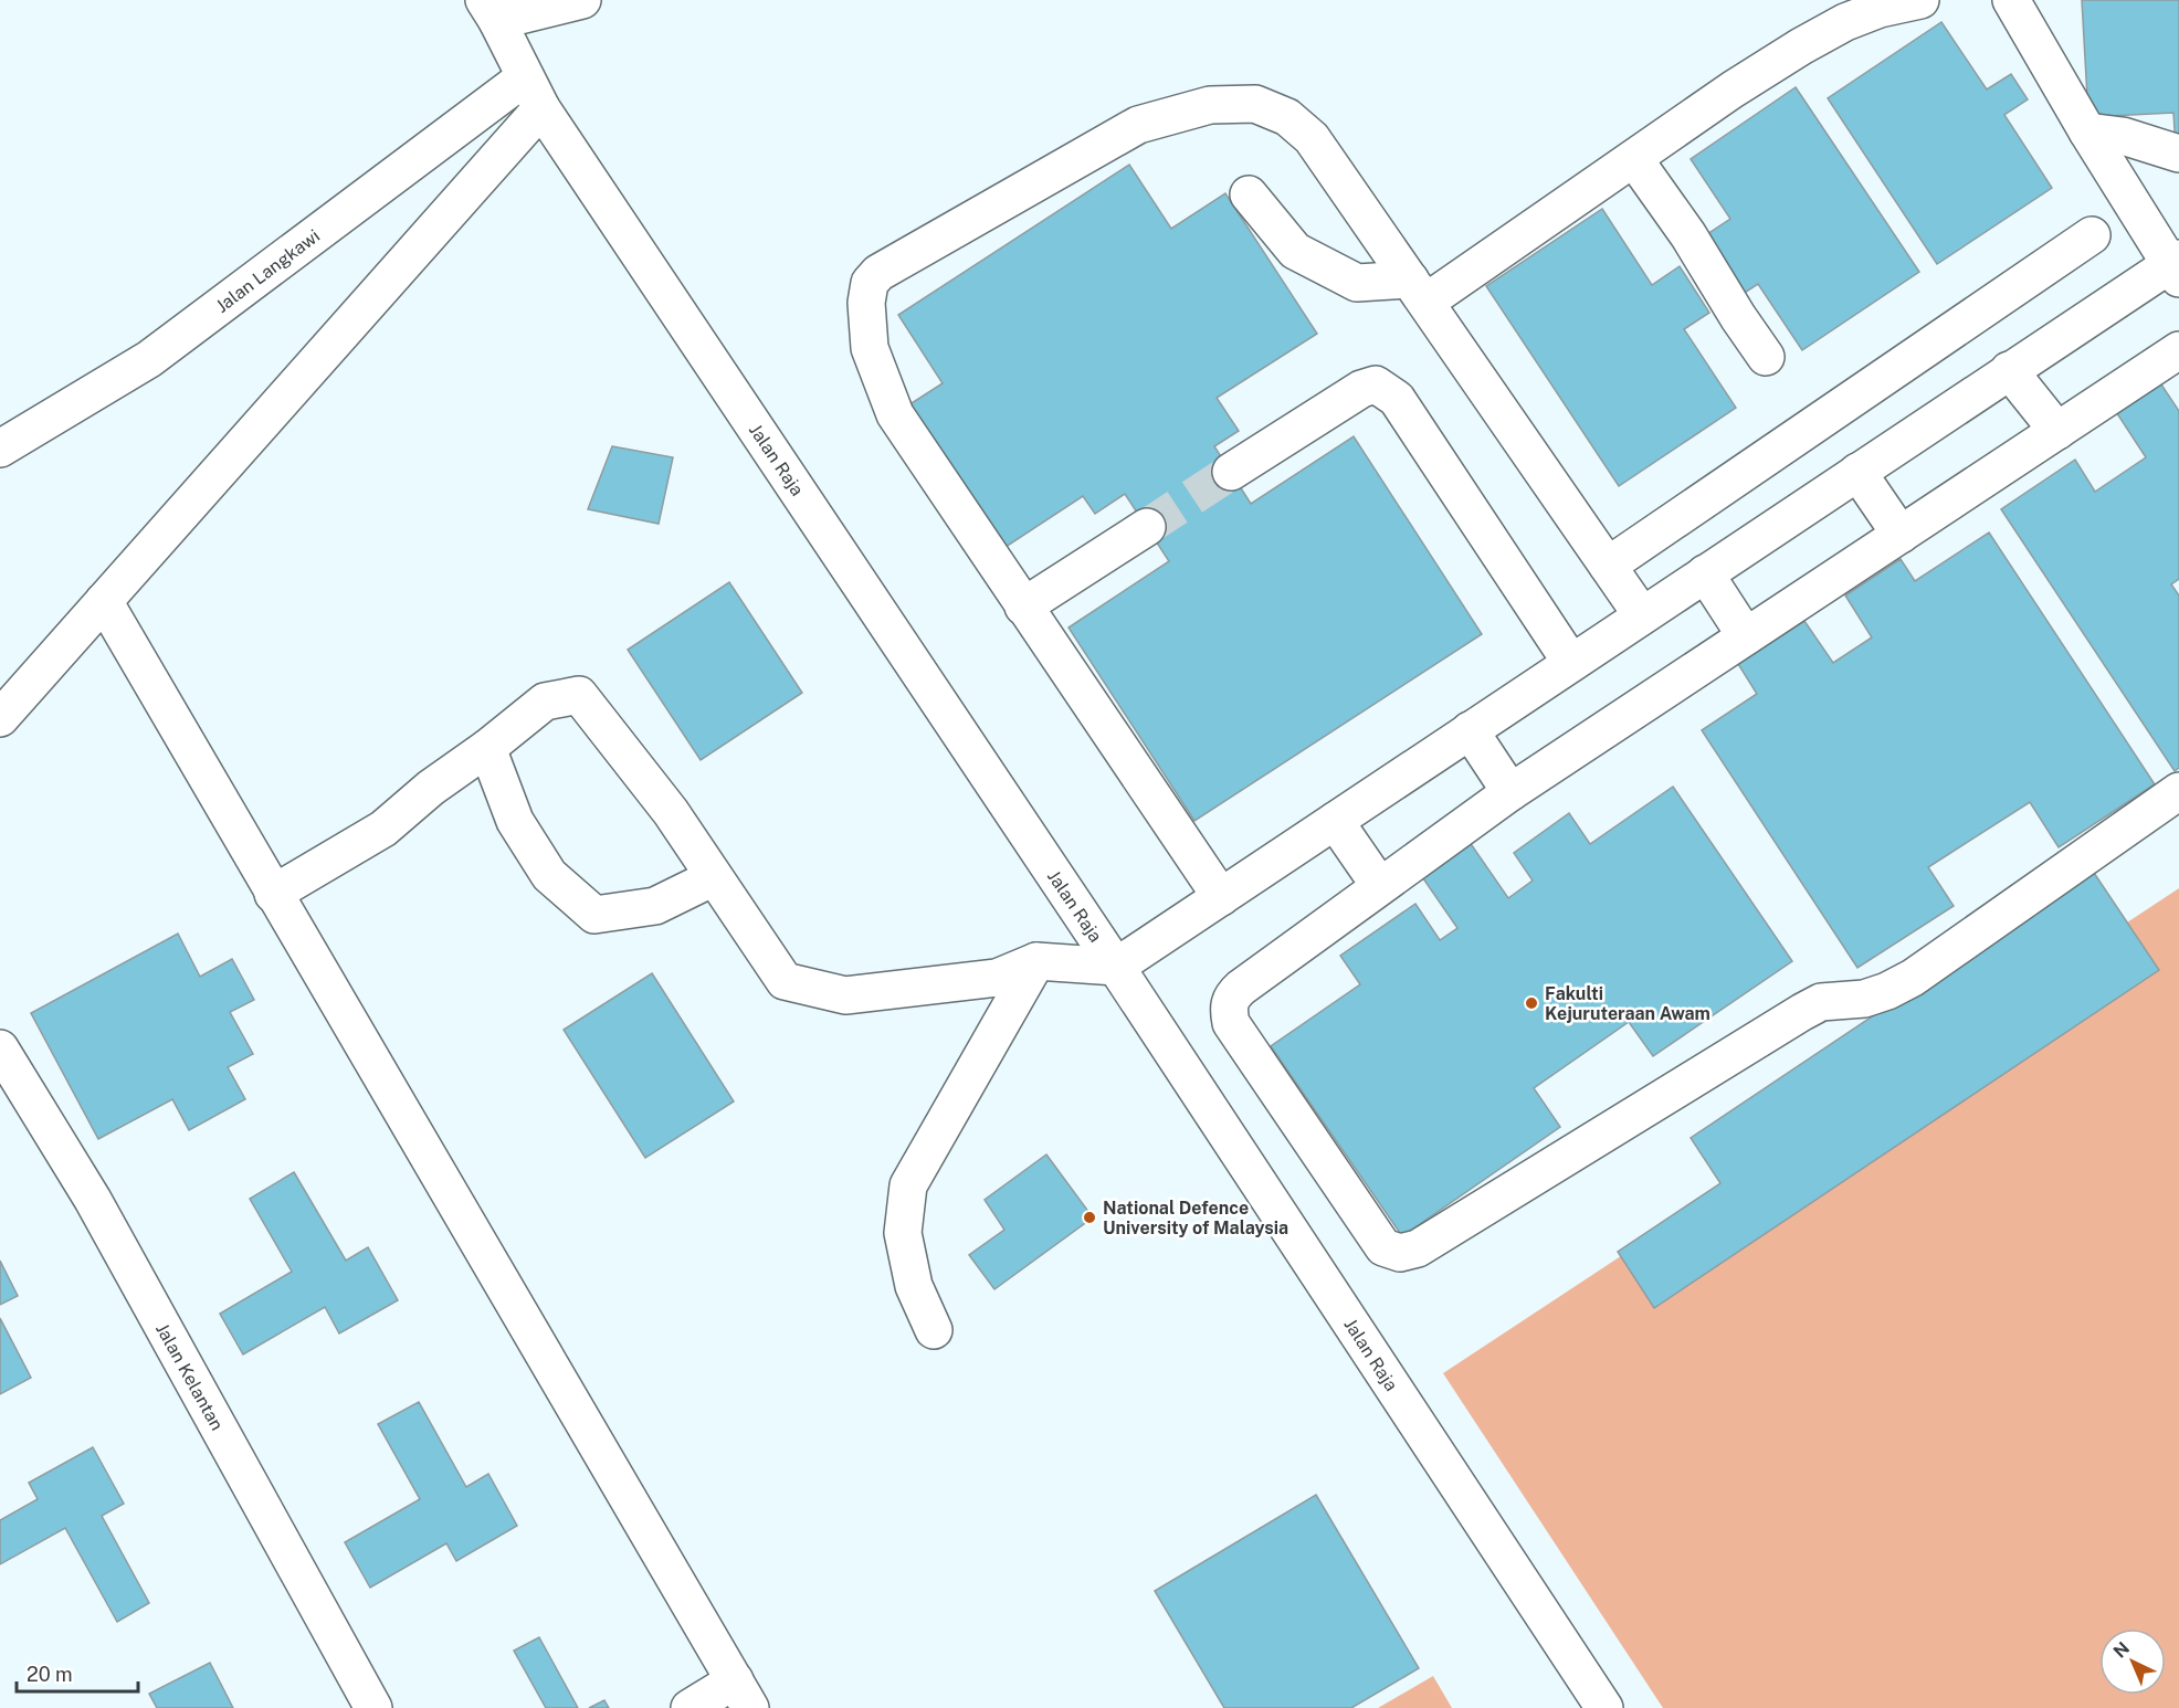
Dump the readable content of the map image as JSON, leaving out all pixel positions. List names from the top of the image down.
{
  "streets": {
    "street": ["Jalan Langkawi", "Jalan Raja", "Jalan Kelantan"]
  },
  "crossings": [
    ["Jalan Langkawi", "Jalan Raja"]
  ],
  "places": ["Fakulti Kejuruteraan Awam", "National Defence University of Malaysia"],
  "scale_bar": "20 m",
  "north": "top left"
}
